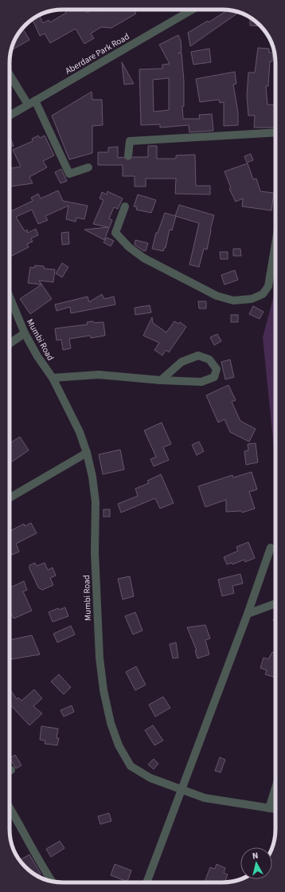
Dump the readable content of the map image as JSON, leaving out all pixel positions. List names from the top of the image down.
{
  "streets": {
    "street": ["Aberdare Park Road", "Mumbi Road"]
  },
  "north": "top"
}
